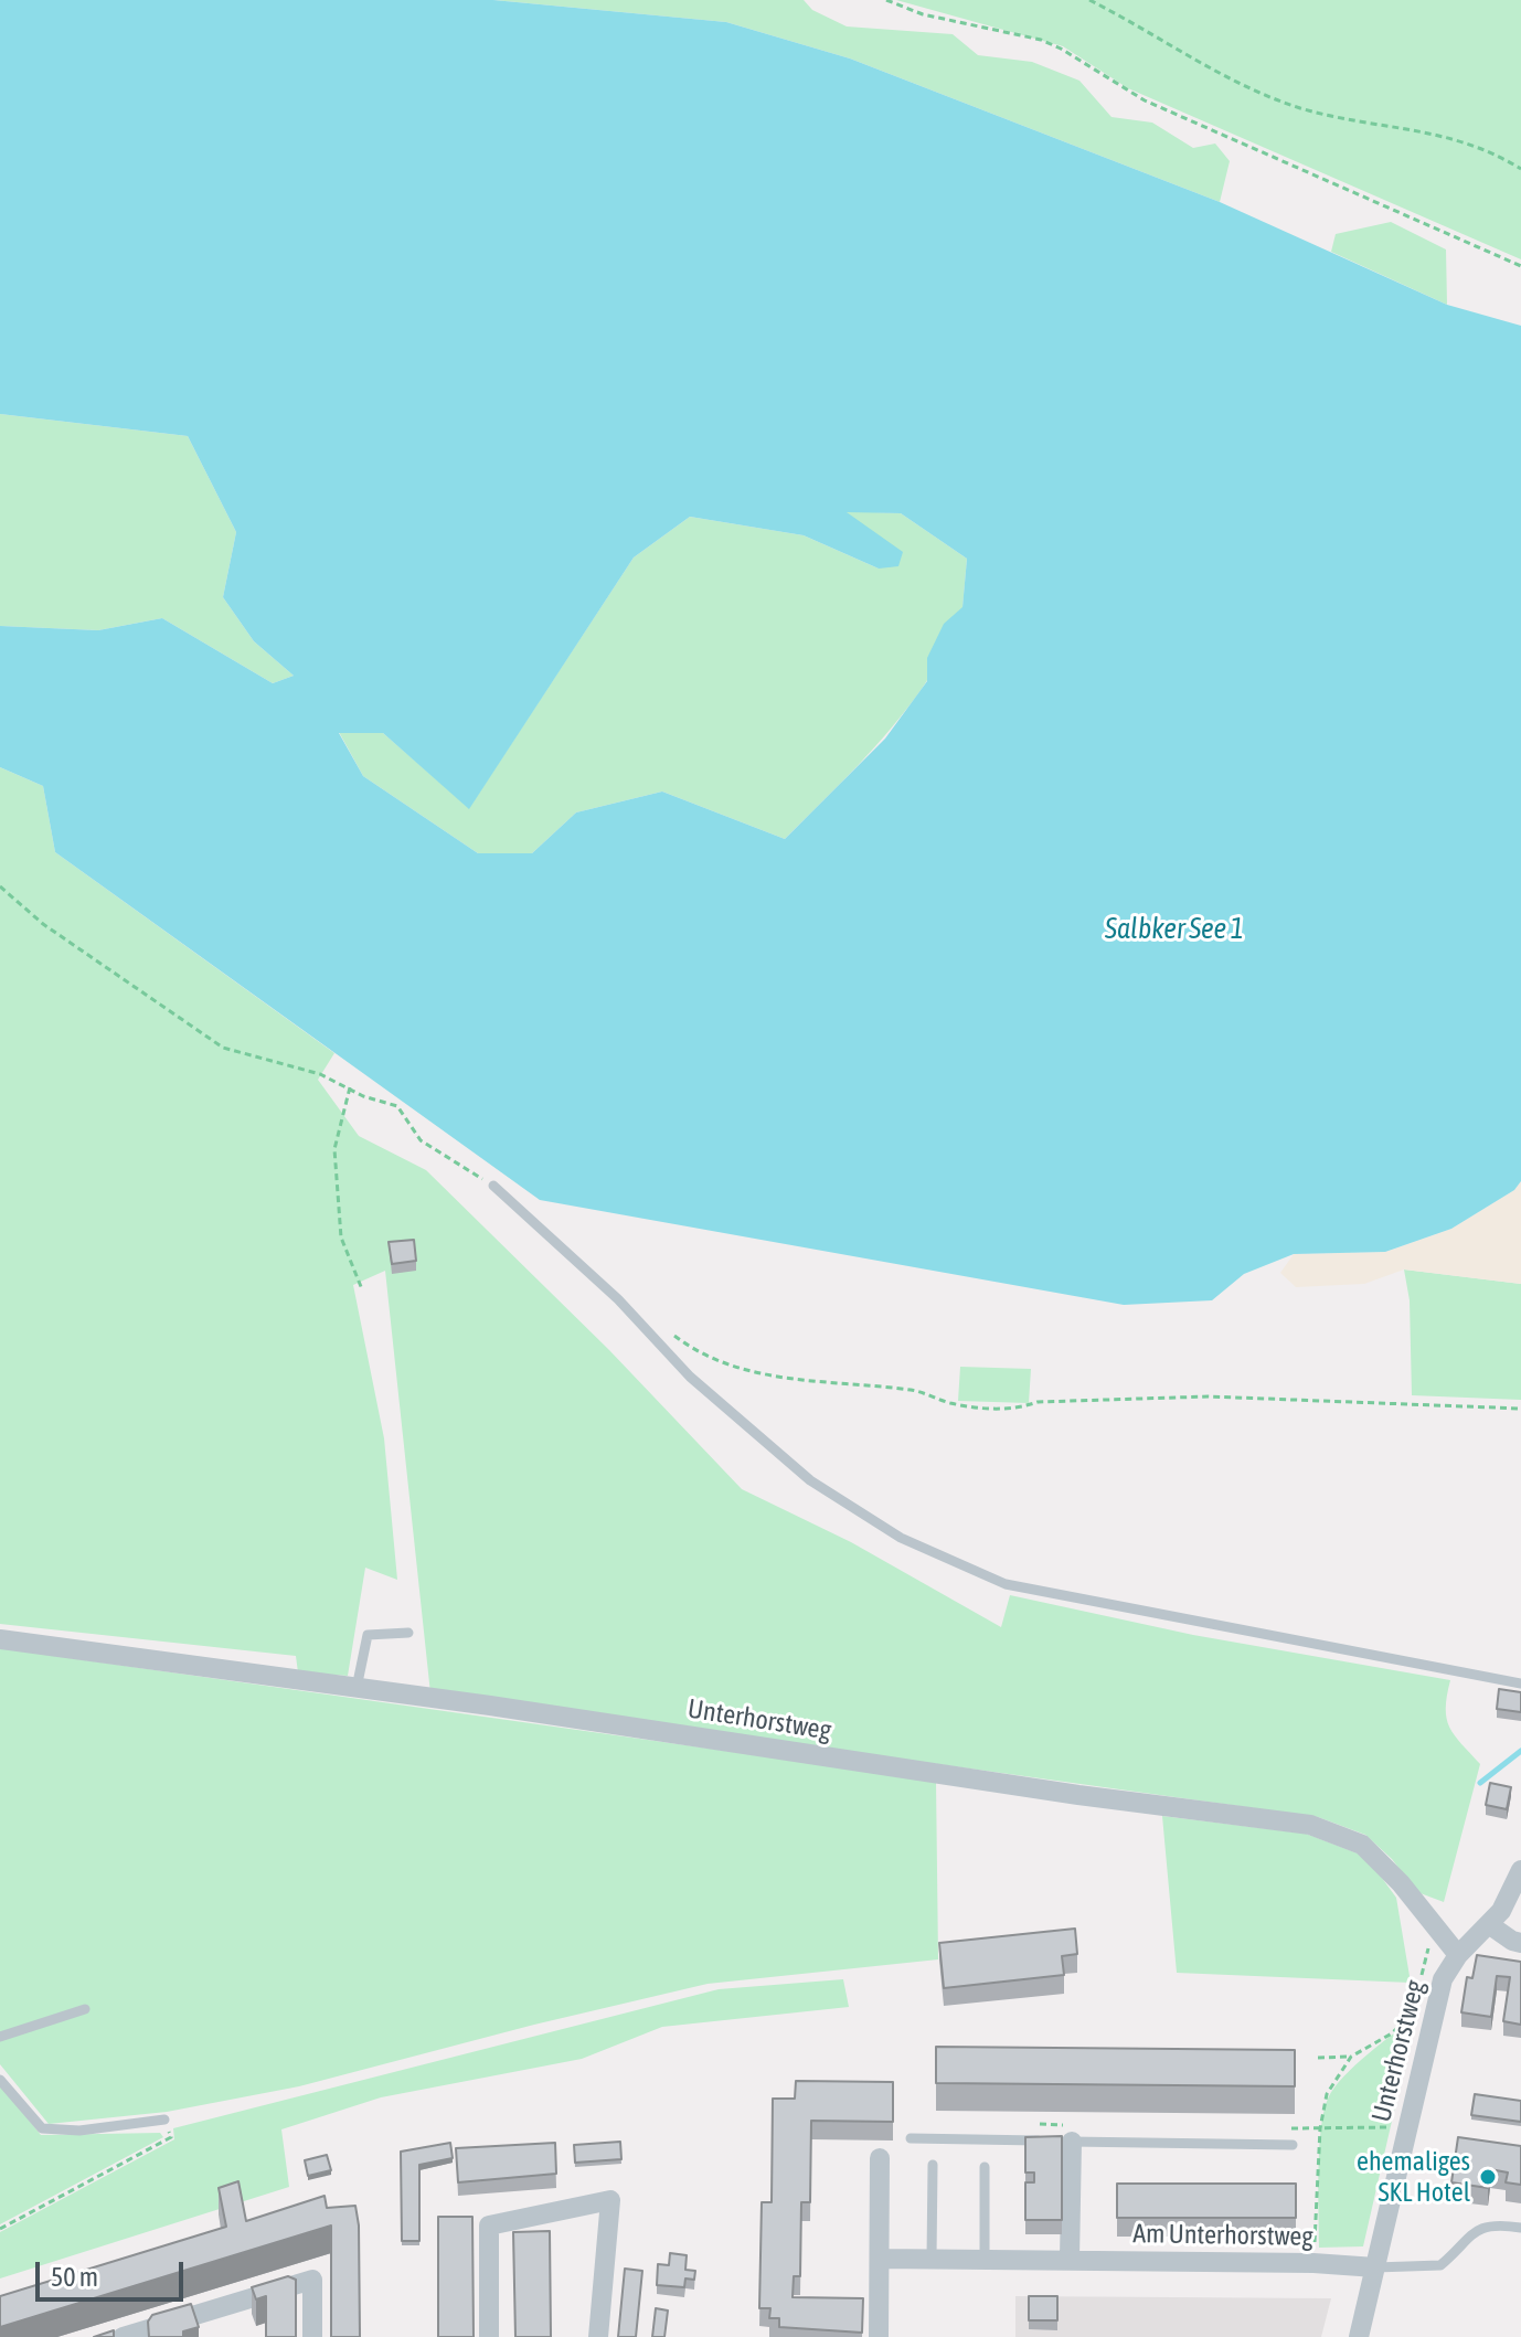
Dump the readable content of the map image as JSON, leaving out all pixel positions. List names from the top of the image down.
{
  "streets": {
    "street": ["Unterhorstweg", "Am Unterhorstweg"]
  },
  "crossings": [
    ["Unterhorstweg", "Am Unterhorstweg"]
  ],
  "water": ["Salbker See 1"],
  "places": ["ehemaliges SKL Hotel"],
  "scale_bar": "50 m"
}
